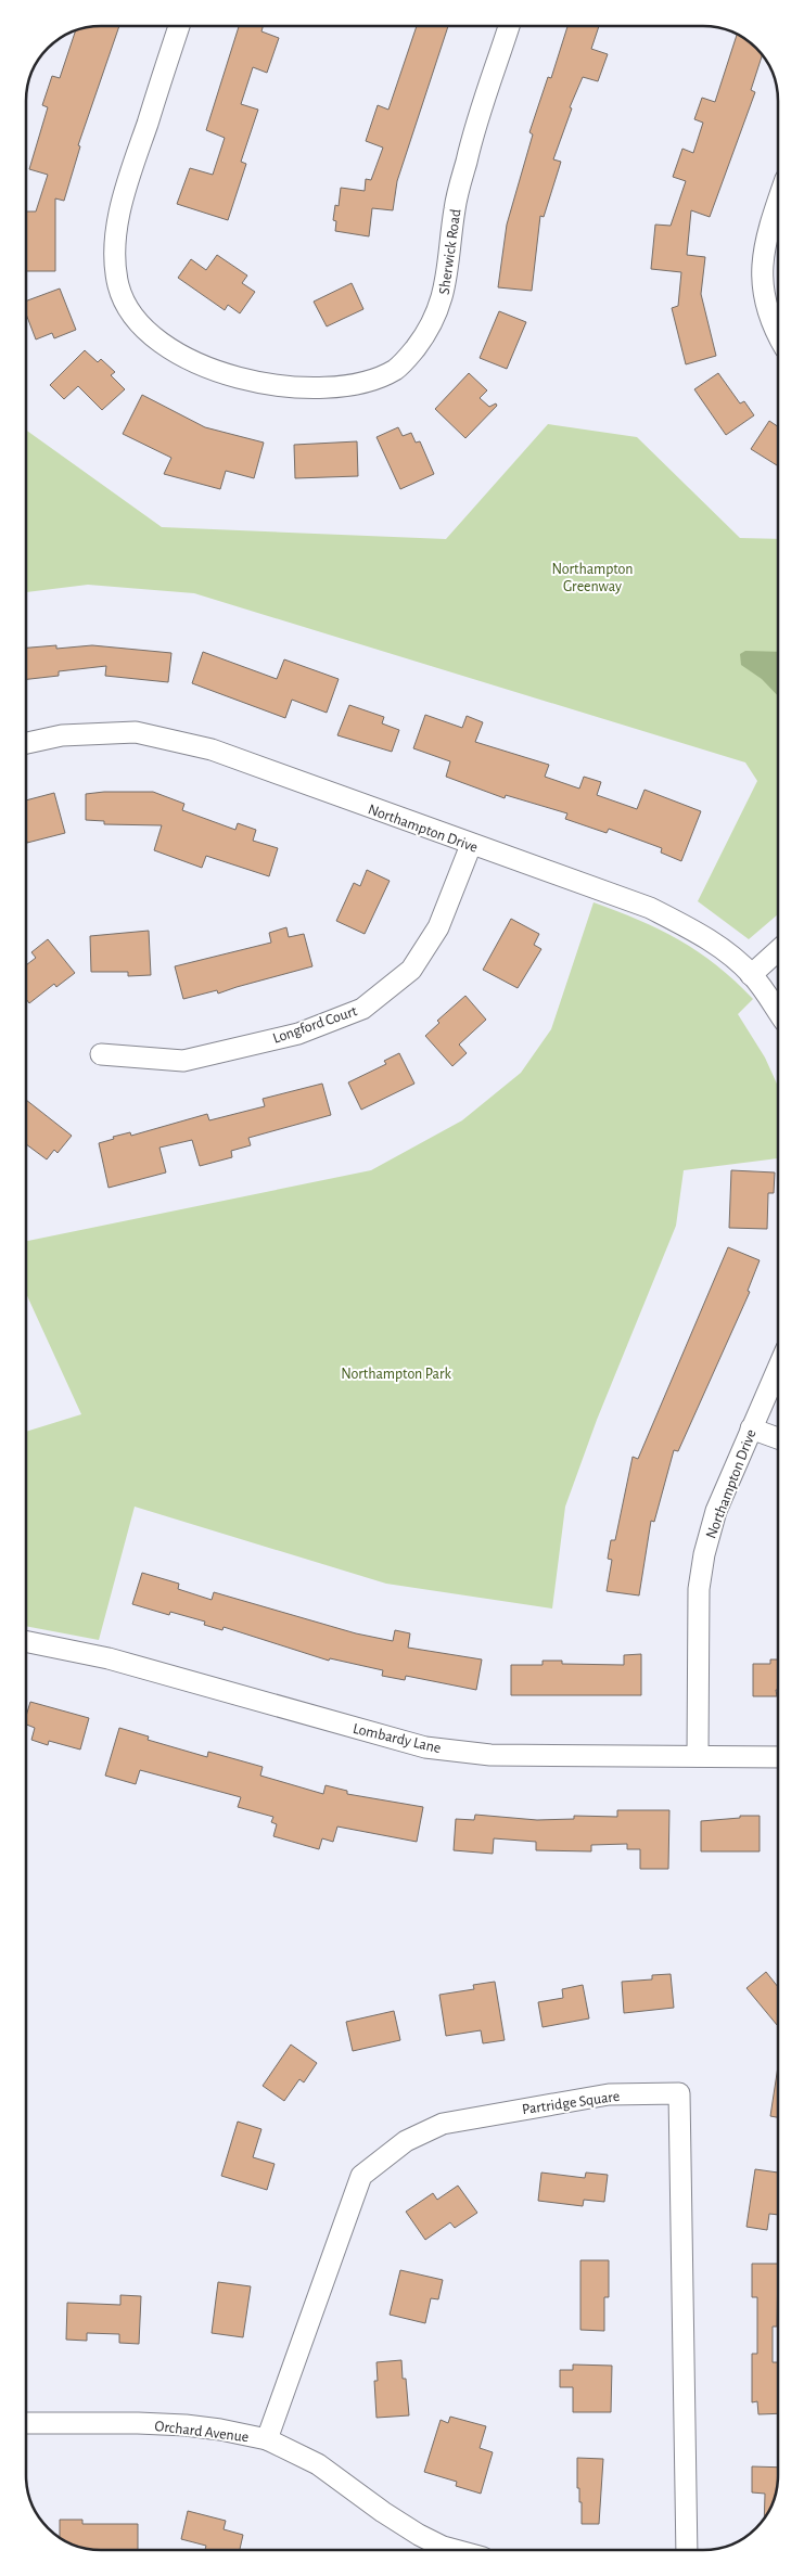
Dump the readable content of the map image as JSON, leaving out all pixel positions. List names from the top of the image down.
{
  "streets": {
    "street": [
      "Sherwick Road",
      "Northampton Drive",
      "Longford Court",
      "Lombardy Lane",
      "Partridge Square",
      "Orchard Avenue"
    ]
  },
  "crossings": [
    ["Northampton Drive", "Longford Court"],
    ["Northampton Drive", "Lombardy Lane"],
    ["Partridge Square", "Orchard Avenue"]
  ],
  "parks": ["Northampton Greenway", "Northampton Park"]
}
